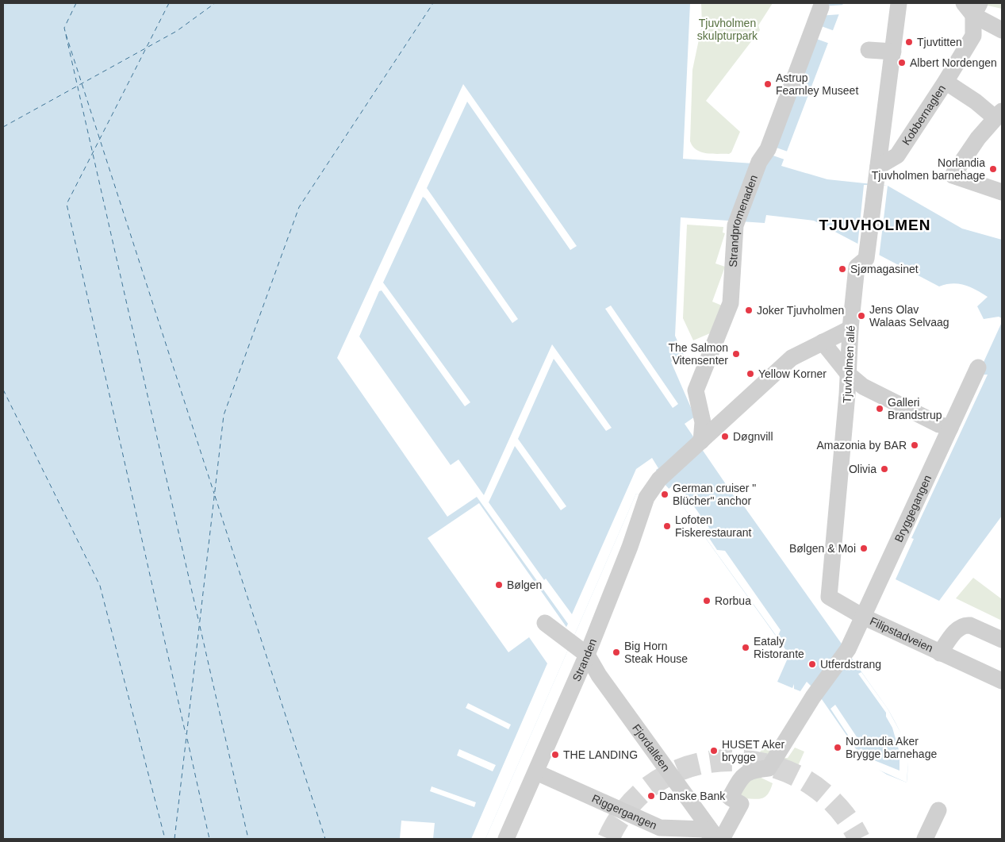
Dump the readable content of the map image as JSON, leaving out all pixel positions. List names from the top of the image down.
{
  "streets": {
    "street": [
      "Kobbernaglen",
      "Strandpromenaden",
      "Tjuvholmen allé",
      "Bryggegangen",
      "Filipstadveien",
      "Stranden",
      "Fjordalléen",
      "Riggergangen"
    ]
  },
  "crossings": [
    ["Kobbernaglen", "Tjuvholmen allé"],
    ["Strandpromenaden", "Stranden"],
    ["Tjuvholmen allé", "Bryggegangen"],
    ["Tjuvholmen allé", "Filipstadveien"],
    ["Tjuvholmen allé", "Stranden"],
    ["Bryggegangen", "Filipstadveien"],
    ["Stranden", "Fjordalléen"],
    ["Stranden", "Riggergangen"],
    ["Fjordalléen", "Riggergangen"]
  ],
  "districts": ["TJUVHOLMEN"],
  "parks": ["Tjuvholmen skulpturpark"],
  "places": [
    "Tjuvtitten",
    "Albert Nordengen",
    "Astrup Fearnley Museet",
    "Norlandia Tjuvholmen barnehage",
    "Sjømagasinet",
    "Joker Tjuvholmen",
    "Jens Olav Walaas Selvaag",
    "The Salmon Vitensenter",
    "Yellow Korner",
    "Galleri Brandstrup",
    "Døgnvill",
    "Amazonia by BAR",
    "Olivia",
    "German cruiser \" Blücher\" anchor",
    "Lofoten Fiskerestaurant",
    "Bølgen & Moi",
    "Bølgen",
    "Rorbua",
    "Eataly Ristorante",
    "Big Horn Steak House",
    "Utferdstrang",
    "Norlandia Aker Brygge barnehage",
    "HUSET Aker brygge",
    "THE LANDING",
    "Danske Bank"
  ]
}
